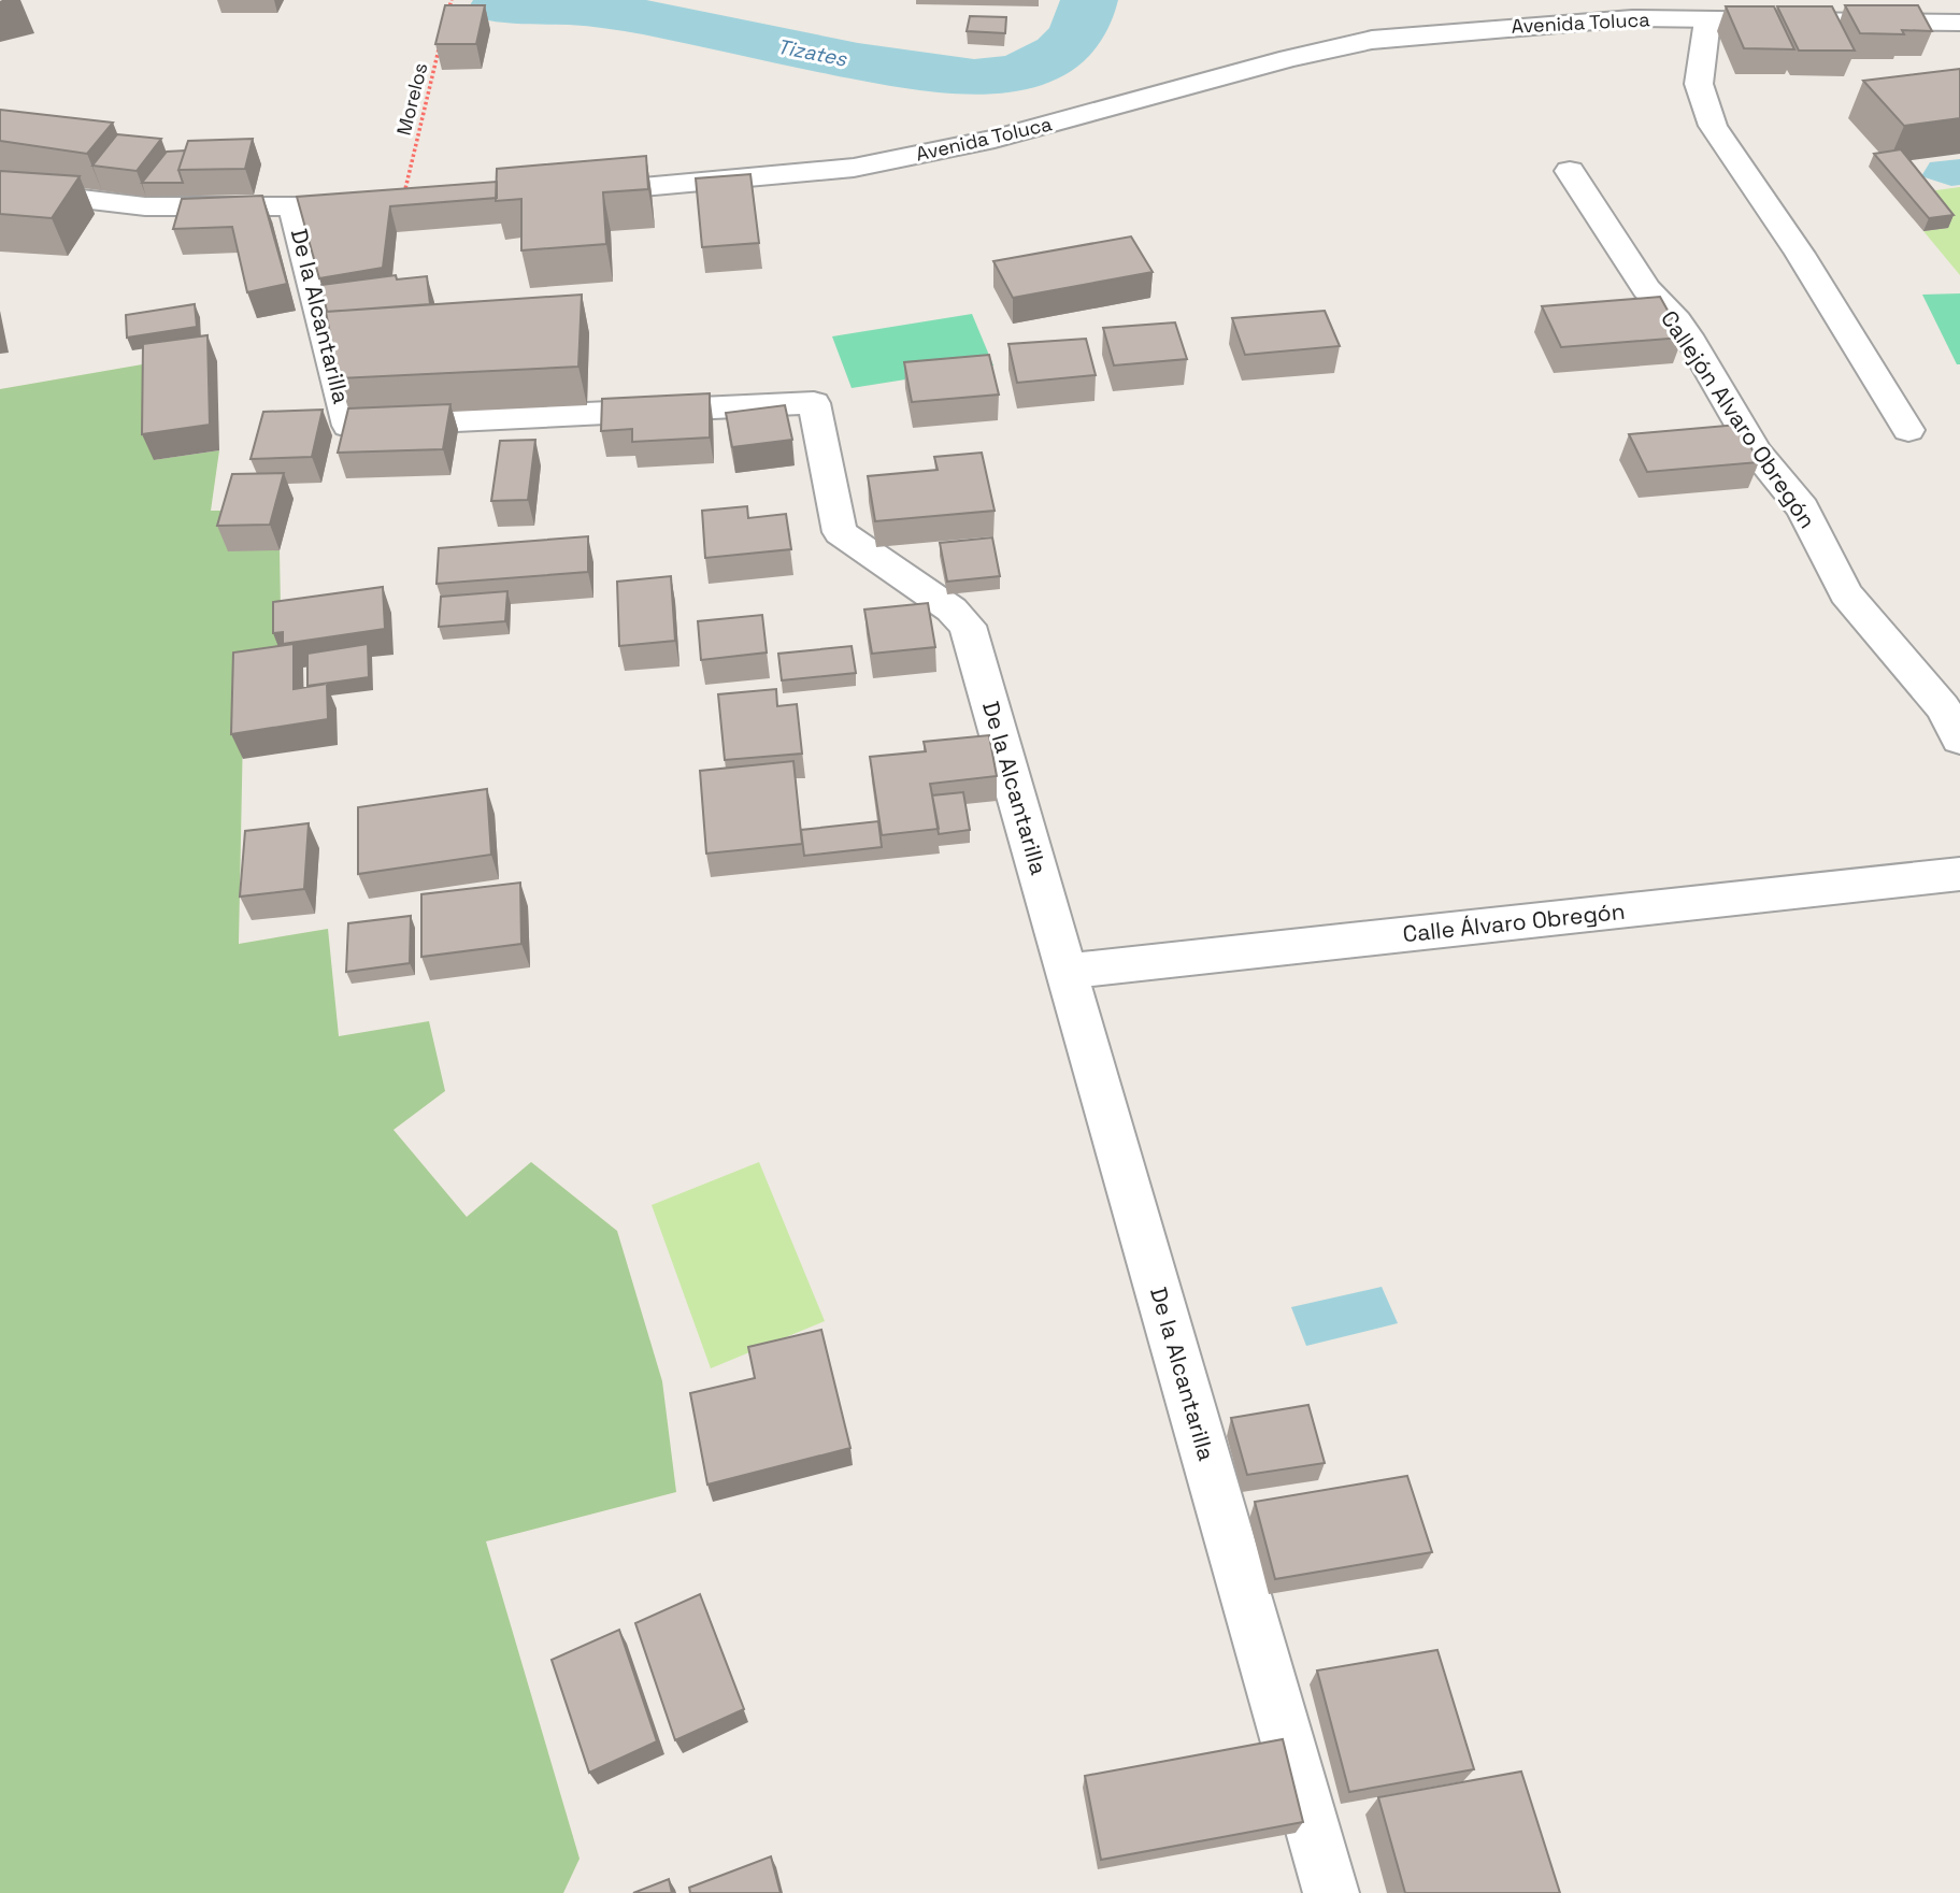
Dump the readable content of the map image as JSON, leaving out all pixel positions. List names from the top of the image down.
{
  "streets": {
    "street": [
      "Avenida Toluca",
      "De la Alcantarilla",
      "Callejón Alvaro Obregón",
      "Calle Álvaro Obregón"
    ],
    "path": ["Morelos"]
  },
  "crossings": [
    ["De la Alcantarilla", "Calle Álvaro Obregón"]
  ],
  "water": ["Tizates"]
}
